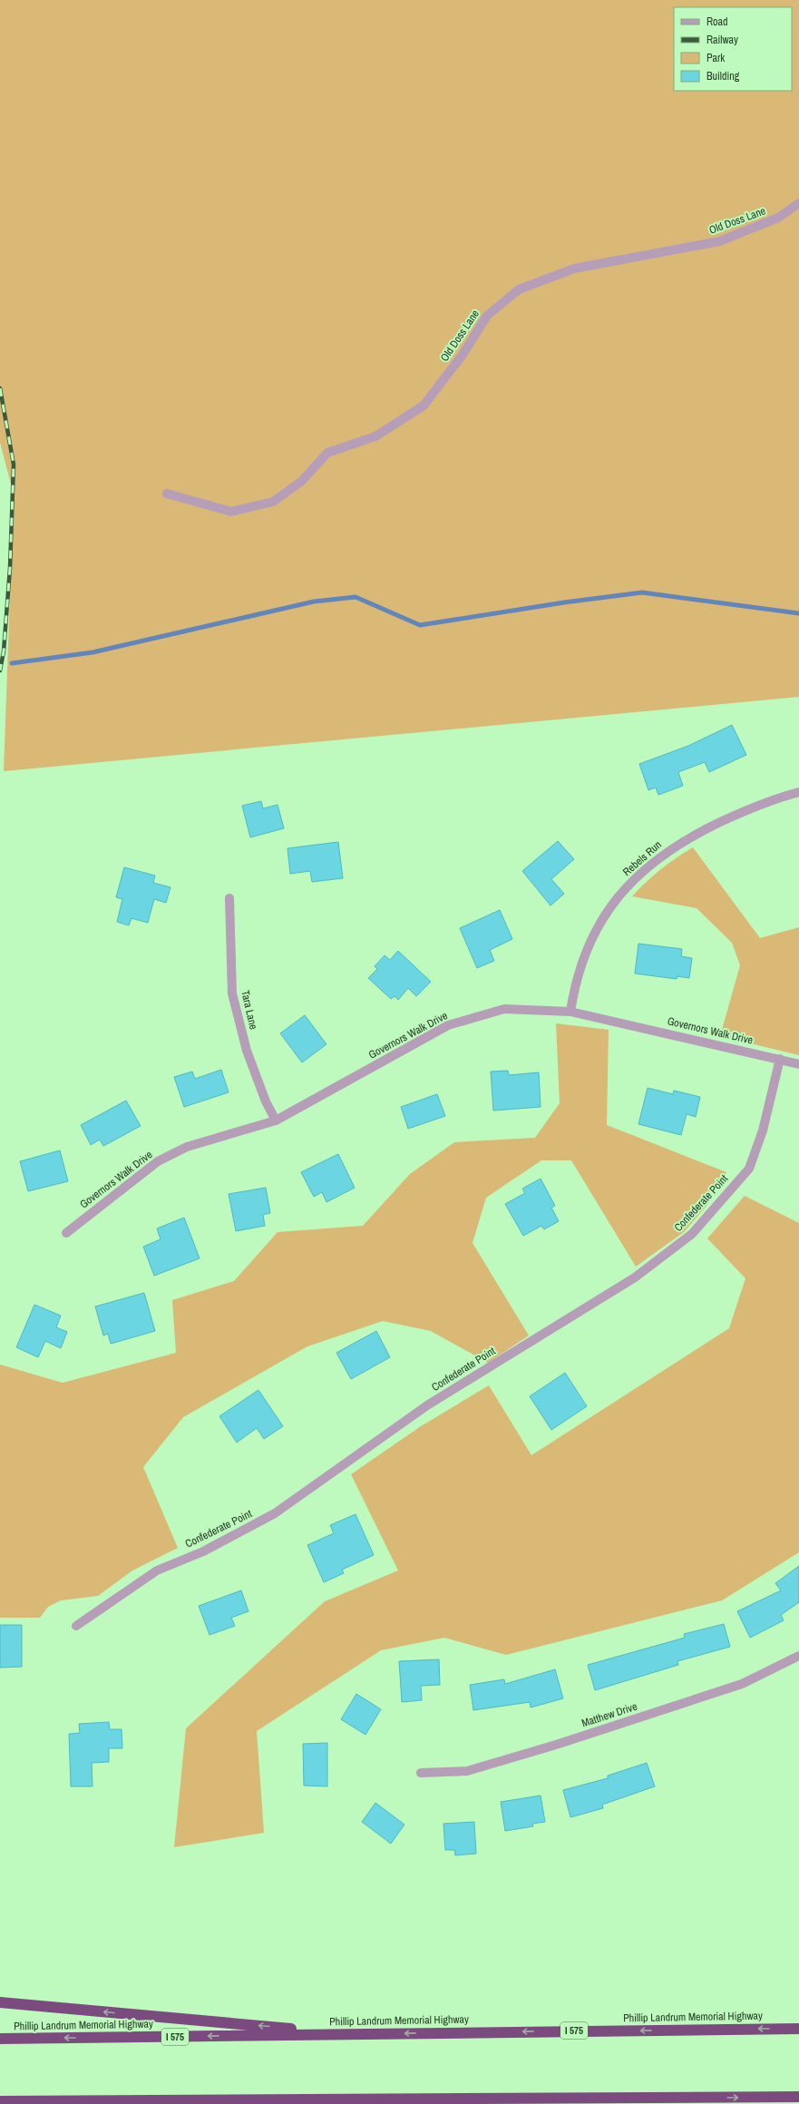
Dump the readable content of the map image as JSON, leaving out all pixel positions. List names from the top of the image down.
{
  "streets": {
    "highway": ["Phillip Landrum Memorial Highway", "I 575"],
    "street": [
      "Old Doss Lane",
      "Rebels Run",
      "Tara Lane",
      "Governors Walk Drive",
      "Confederate Point",
      "Matthew Drive"
    ]
  },
  "crossings": [
    ["Rebels Run", "Governors Walk Drive"],
    ["Tara Lane", "Governors Walk Drive"],
    ["Governors Walk Drive", "Confederate Point"]
  ],
  "legend": [
    "Road",
    "Railway",
    "Park",
    "Building"
  ]
}
